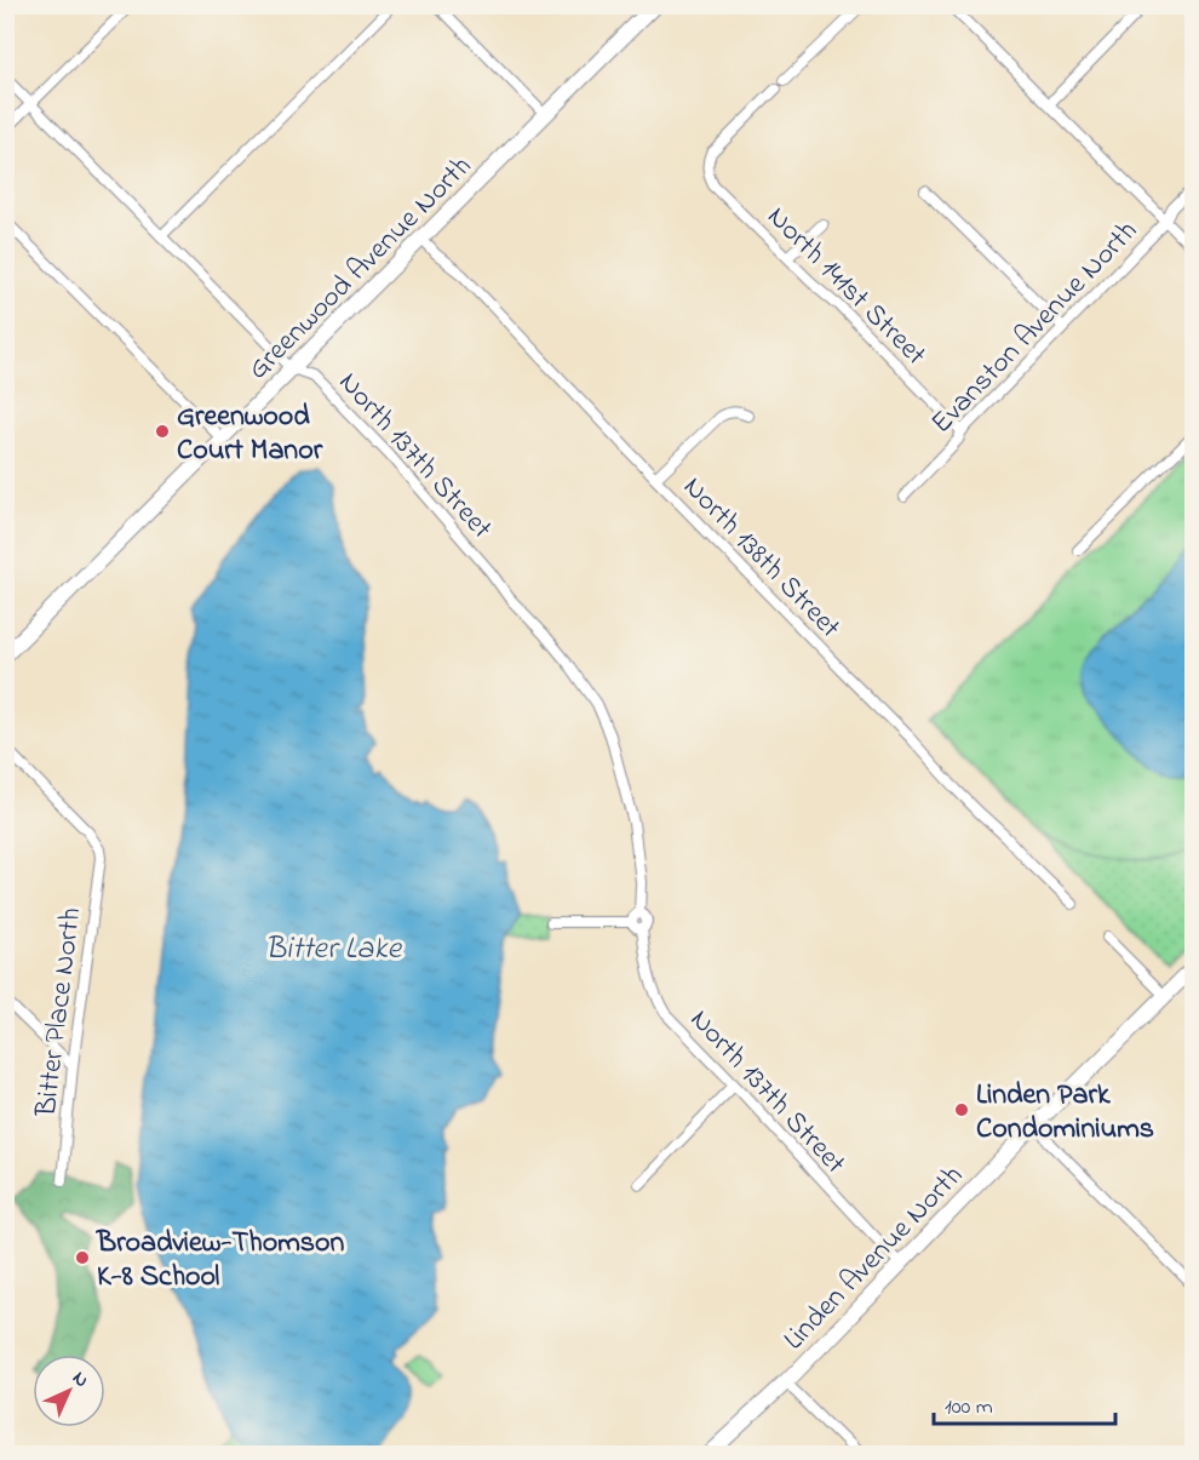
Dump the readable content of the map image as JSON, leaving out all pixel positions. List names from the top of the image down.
{
  "streets": {
    "main road": ["Greenwood Avenue North", "Linden Avenue North"],
    "street": [
      "North 141st Street",
      "Evanston Avenue North",
      "North 137th Street",
      "North 138th Street",
      "Bitter Place North"
    ]
  },
  "crossings": [
    ["Greenwood Avenue North", "North 137th Street"],
    ["Greenwood Avenue North", "North 138th Street"],
    ["North 141st Street", "Evanston Avenue North"],
    ["North 137th Street", "Linden Avenue North"]
  ],
  "water": ["Bitter Lake"],
  "places": ["Greenwood Court Manor", "Linden Park Condominiums", "Broadview-Thomson K-8 School"],
  "scale_bar": "100 m",
  "north": "top right"
}
